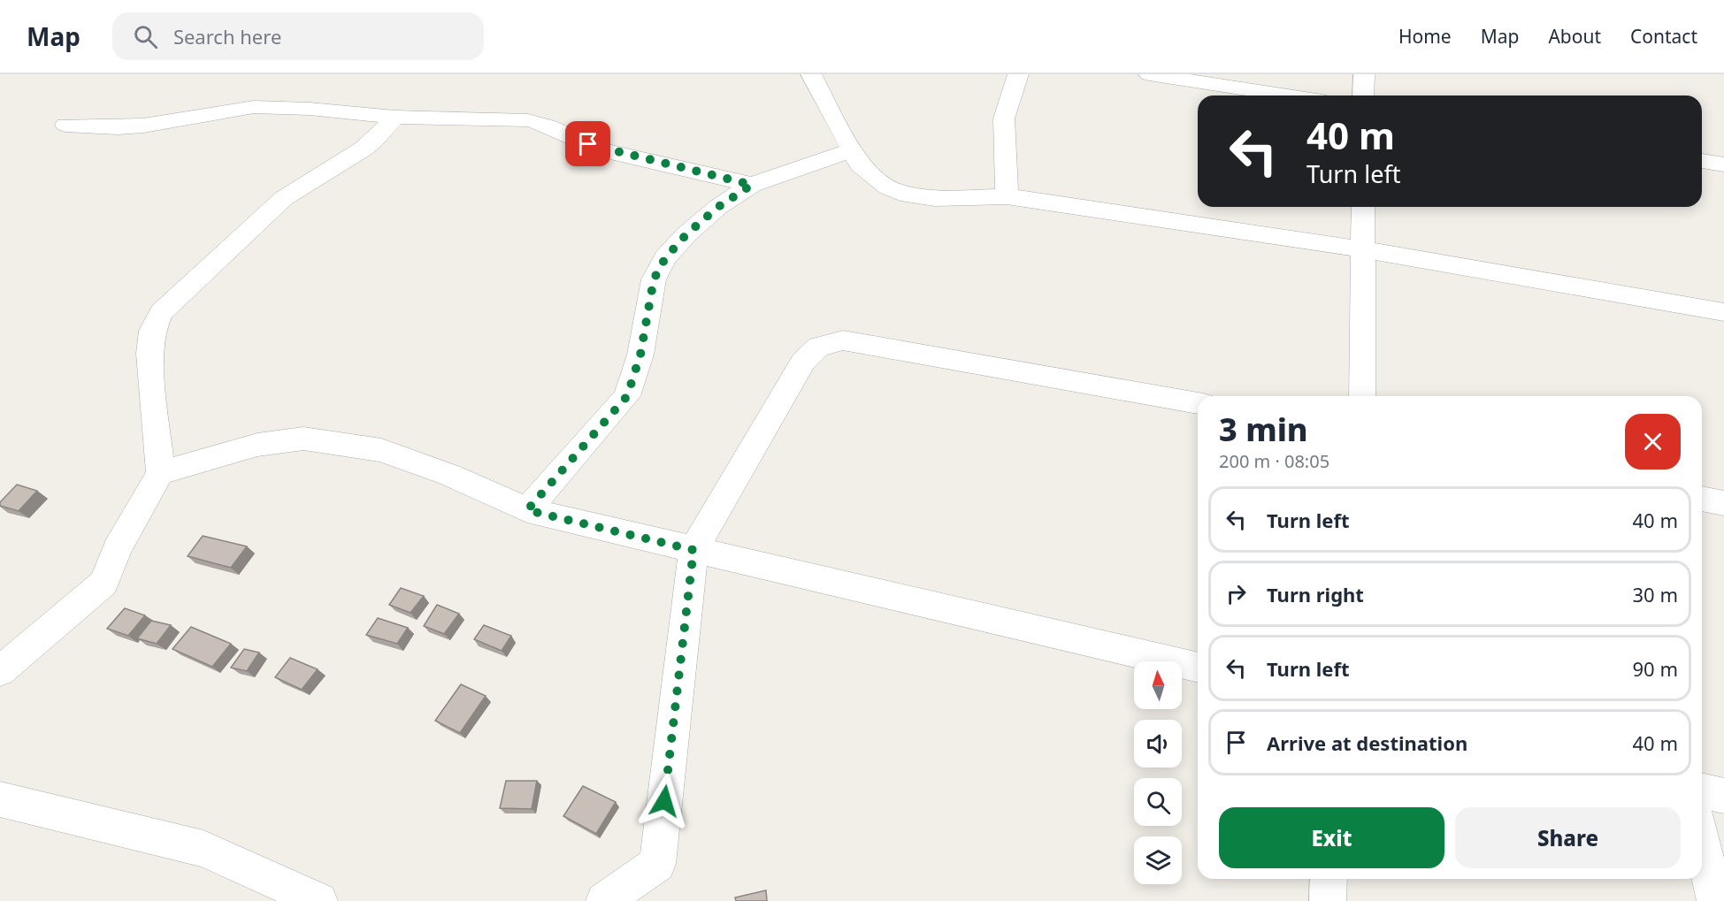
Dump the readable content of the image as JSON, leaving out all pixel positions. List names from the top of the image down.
{
  "north": "top",
  "page": {
    "header": "Map",
    "search": "Search here",
    "nav": [
      "Home",
      "Map",
      "About",
      "Contact"
    ],
    "turn": ["40 m", "Turn left"],
    "heading": ["3 min", "200 m · 08:05"],
    "list": [
      {
        "name": "Turn left",
        "value": "40 m"
      },
      {
        "name": "Turn right",
        "value": "30 m"
      },
      {
        "name": "Turn left",
        "value": "90 m"
      },
      {
        "name": "Arrive at destination",
        "value": "40 m"
      }
    ],
    "buttons": ["Exit", "Share"]
  }
}
